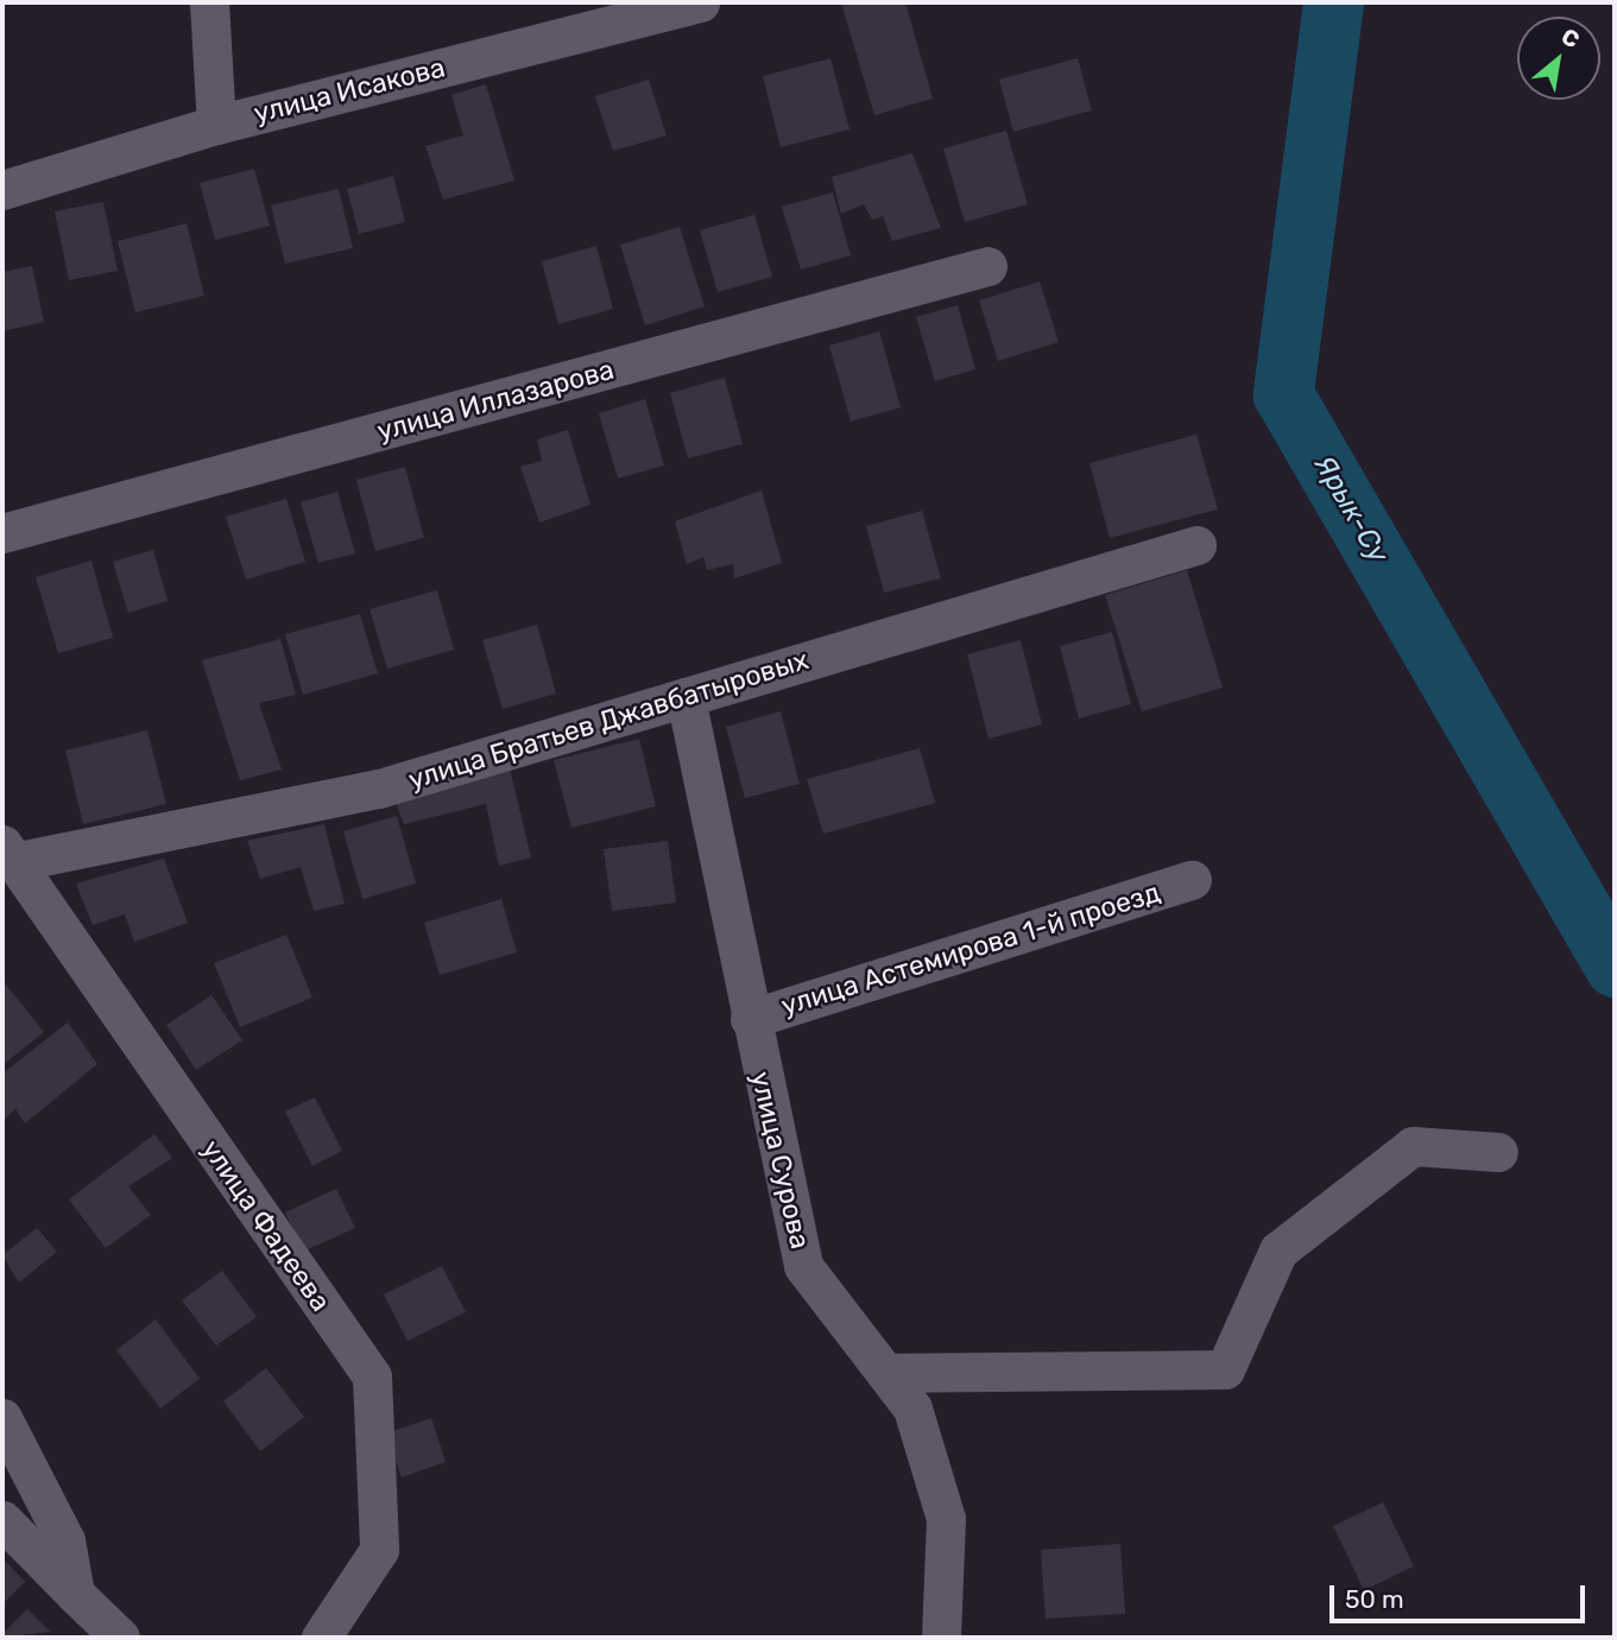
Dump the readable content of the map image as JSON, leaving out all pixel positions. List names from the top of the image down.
{
  "streets": {
    "street": [
      "улица Исакова",
      "улица Иллазарова",
      "улица Братьев Джавбатыровых",
      "улица Астемирова 1-й проезд",
      "улица Сурова",
      "улица Фадеева"
    ]
  },
  "crossings": [
    ["улица Братьев Джавбатыровых", "улица Сурова"],
    ["улица Братьев Джавбатыровых", "улица Фадеева"],
    ["улица Астемирова 1-й проезд", "улица Сурова"]
  ],
  "water": ["Ярык-Су"],
  "scale_bar": "50 m",
  "north": "top right"
}
